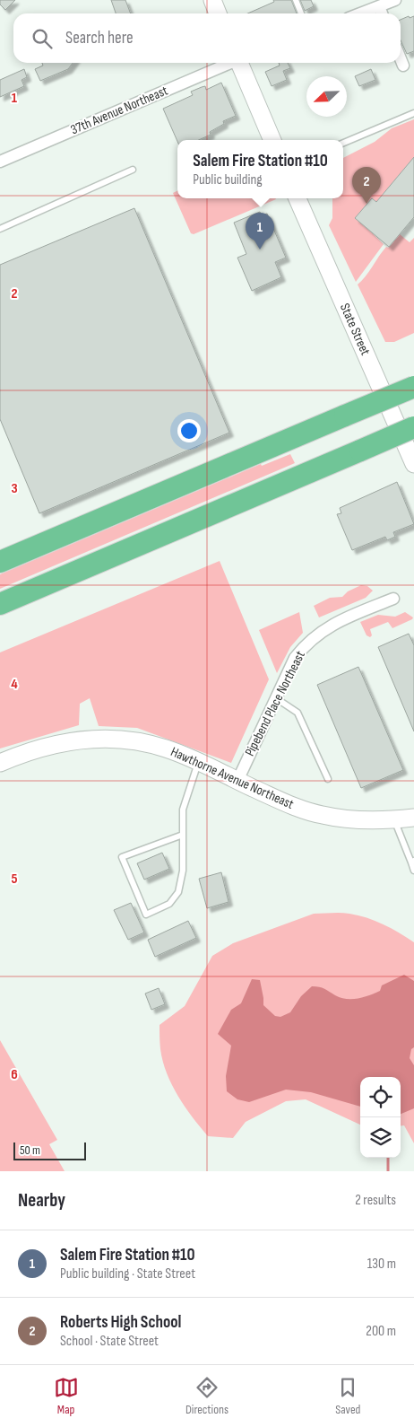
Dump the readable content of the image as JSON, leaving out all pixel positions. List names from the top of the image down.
{
  "streets": {
    "main road": ["State Street", "Hawthorne Avenue Northeast"],
    "street": ["37th Avenue Northeast", "Pipebend Place Northeast"]
  },
  "crossings": [
    ["Pipebend Place Northeast", "Hawthorne Avenue Northeast"]
  ],
  "scale_bar": "50 m",
  "north": "bottom left",
  "page": {
    "search": "Search here",
    "popup": ["Salem Fire Station #10", "Public building"],
    "pins": ["2", "1"],
    "scale": "50 m",
    "heading": ["Nearby", "2 results"],
    "list": [
      {
        "mark": "1",
        "name": "Salem Fire Station #10",
        "note": "Public building · State Street",
        "value": "130 m"
      },
      {
        "mark": "2",
        "name": "Roberts High School",
        "note": "School · State Street",
        "value": "200 m"
      }
    ],
    "nav": ["Map", "Directions", "Saved"]
  },
  "grid": {
    "rows": [
      "1",
      "2",
      "3",
      "4",
      "5",
      "6"
    ]
  }
}
